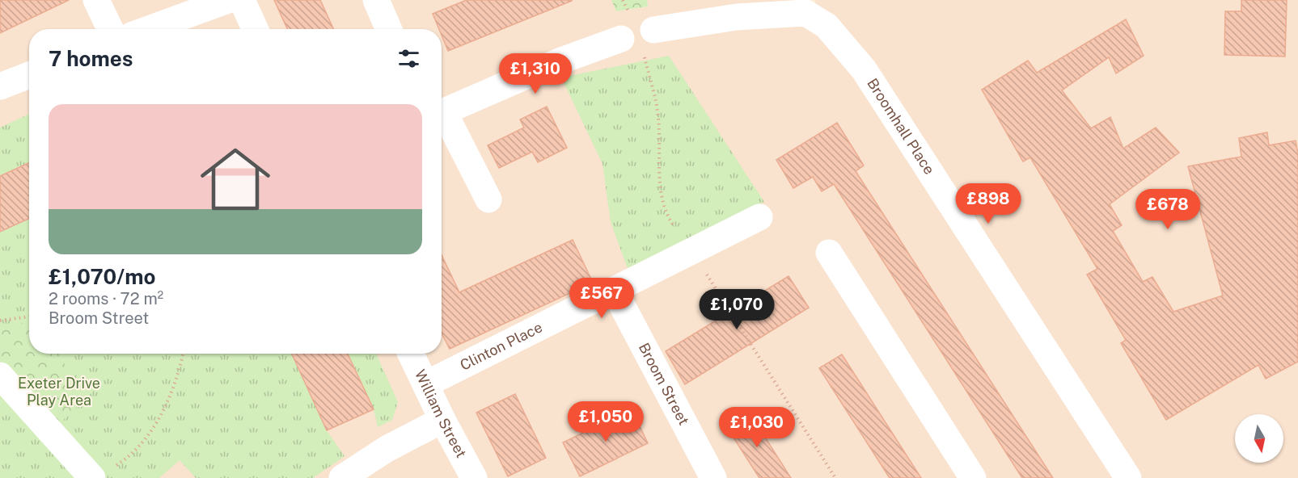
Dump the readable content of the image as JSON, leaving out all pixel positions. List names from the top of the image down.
{
  "streets": {
    "street": [
      "Broomhall Place",
      "Clinton Place",
      "Broom Street",
      "William Street"
    ]
  },
  "crossings": [
    ["Clinton Place", "Broom Street"],
    ["Clinton Place", "William Street"]
  ],
  "parks": ["Exeter Drive Play Area"],
  "north": "bottom",
  "page": {
    "heading": "7 homes",
    "price": [
      "£1,310",
      "£898",
      "£678",
      "£567",
      "£1,070",
      "£1,050",
      "£1,030"
    ],
    "list": [
      {
        "name": "£1,070/mo",
        "note": "2 rooms · 72 m² · Broom Street"
      }
    ]
  }
}
